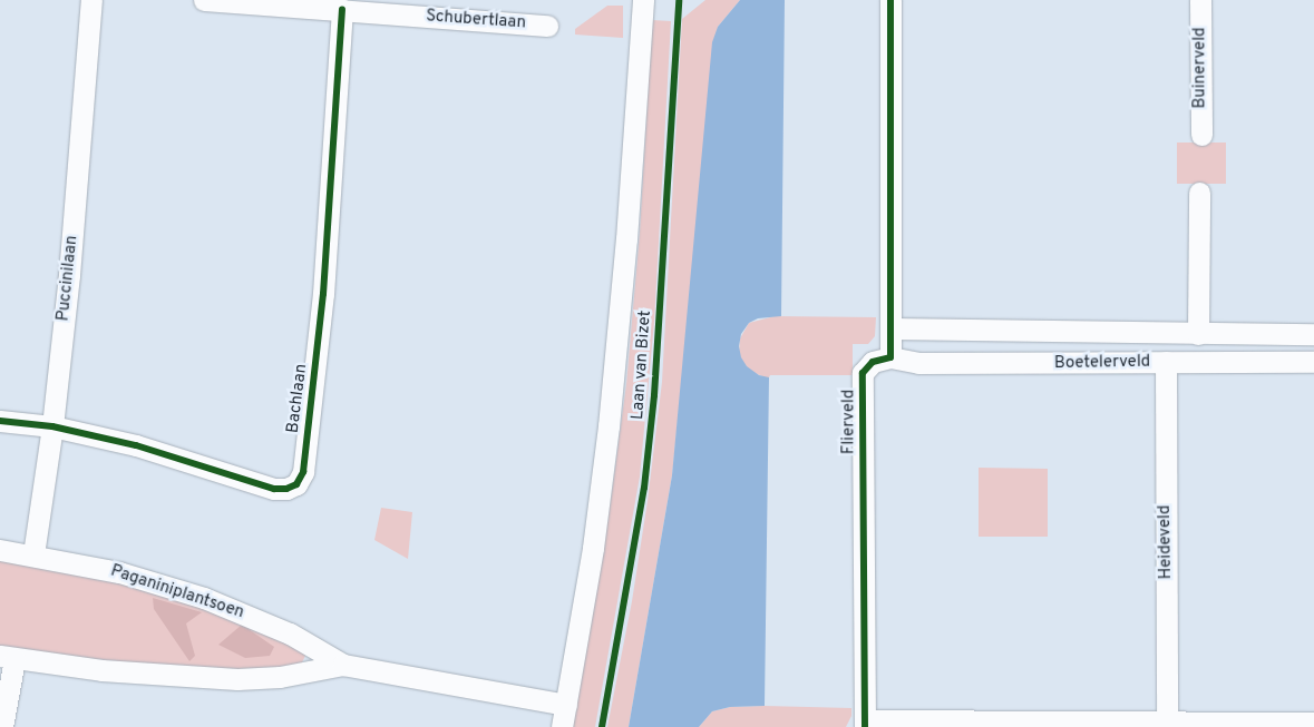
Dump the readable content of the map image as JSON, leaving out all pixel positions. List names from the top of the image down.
{
  "streets": {
    "street": [
      "Schubertlaan",
      "Buinerveld",
      "Puccinilaan",
      "Boetelerveld",
      "Laan van Bizet",
      "Bachlaan",
      "Flierveld",
      "Heideveld",
      "Paganiniplantsoen"
    ]
  },
  "crossings": [
    ["Schubertlaan", "Bachlaan"],
    ["Puccinilaan", "Bachlaan"],
    ["Puccinilaan", "Paganiniplantsoen"],
    ["Boetelerveld", "Flierveld"],
    ["Boetelerveld", "Heideveld"],
    ["Laan van Bizet", "Paganiniplantsoen"]
  ]
}
